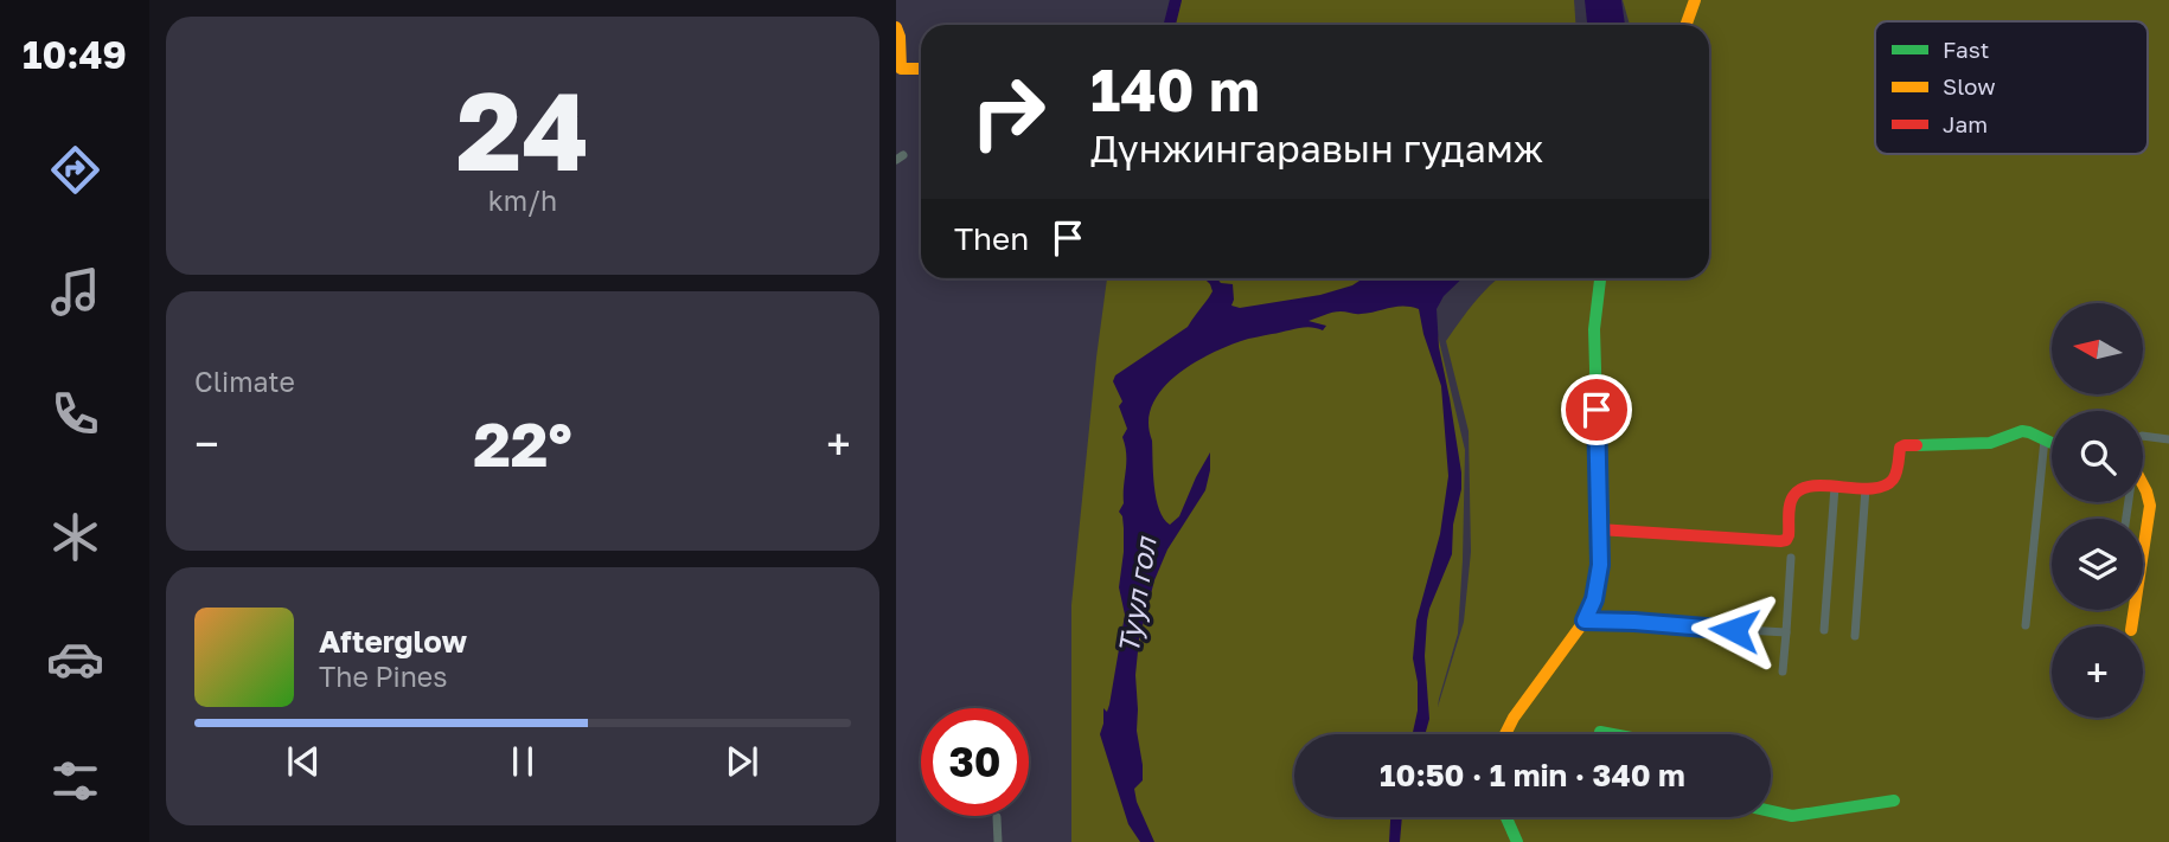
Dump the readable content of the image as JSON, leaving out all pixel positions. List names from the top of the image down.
{
  "water": ["Туул гол"],
  "legend": ["Fast", "Slow", "Jam"],
  "north": "left",
  "page": {
    "tabs": "10:49",
    "tile": [
      ["24", "km/h"],
      "Climate"
    ],
    "turn": ["140 m", "Дүнжингаравын гудамж"],
    "then": "Then",
    "map_buttons": "+",
    "heat": ["−", "22°", "+"],
    "song": ["Afterglow", "The Pines"],
    "limit": "30",
    "trip": "10:50 · 1 min · 340 m"
  }
}
